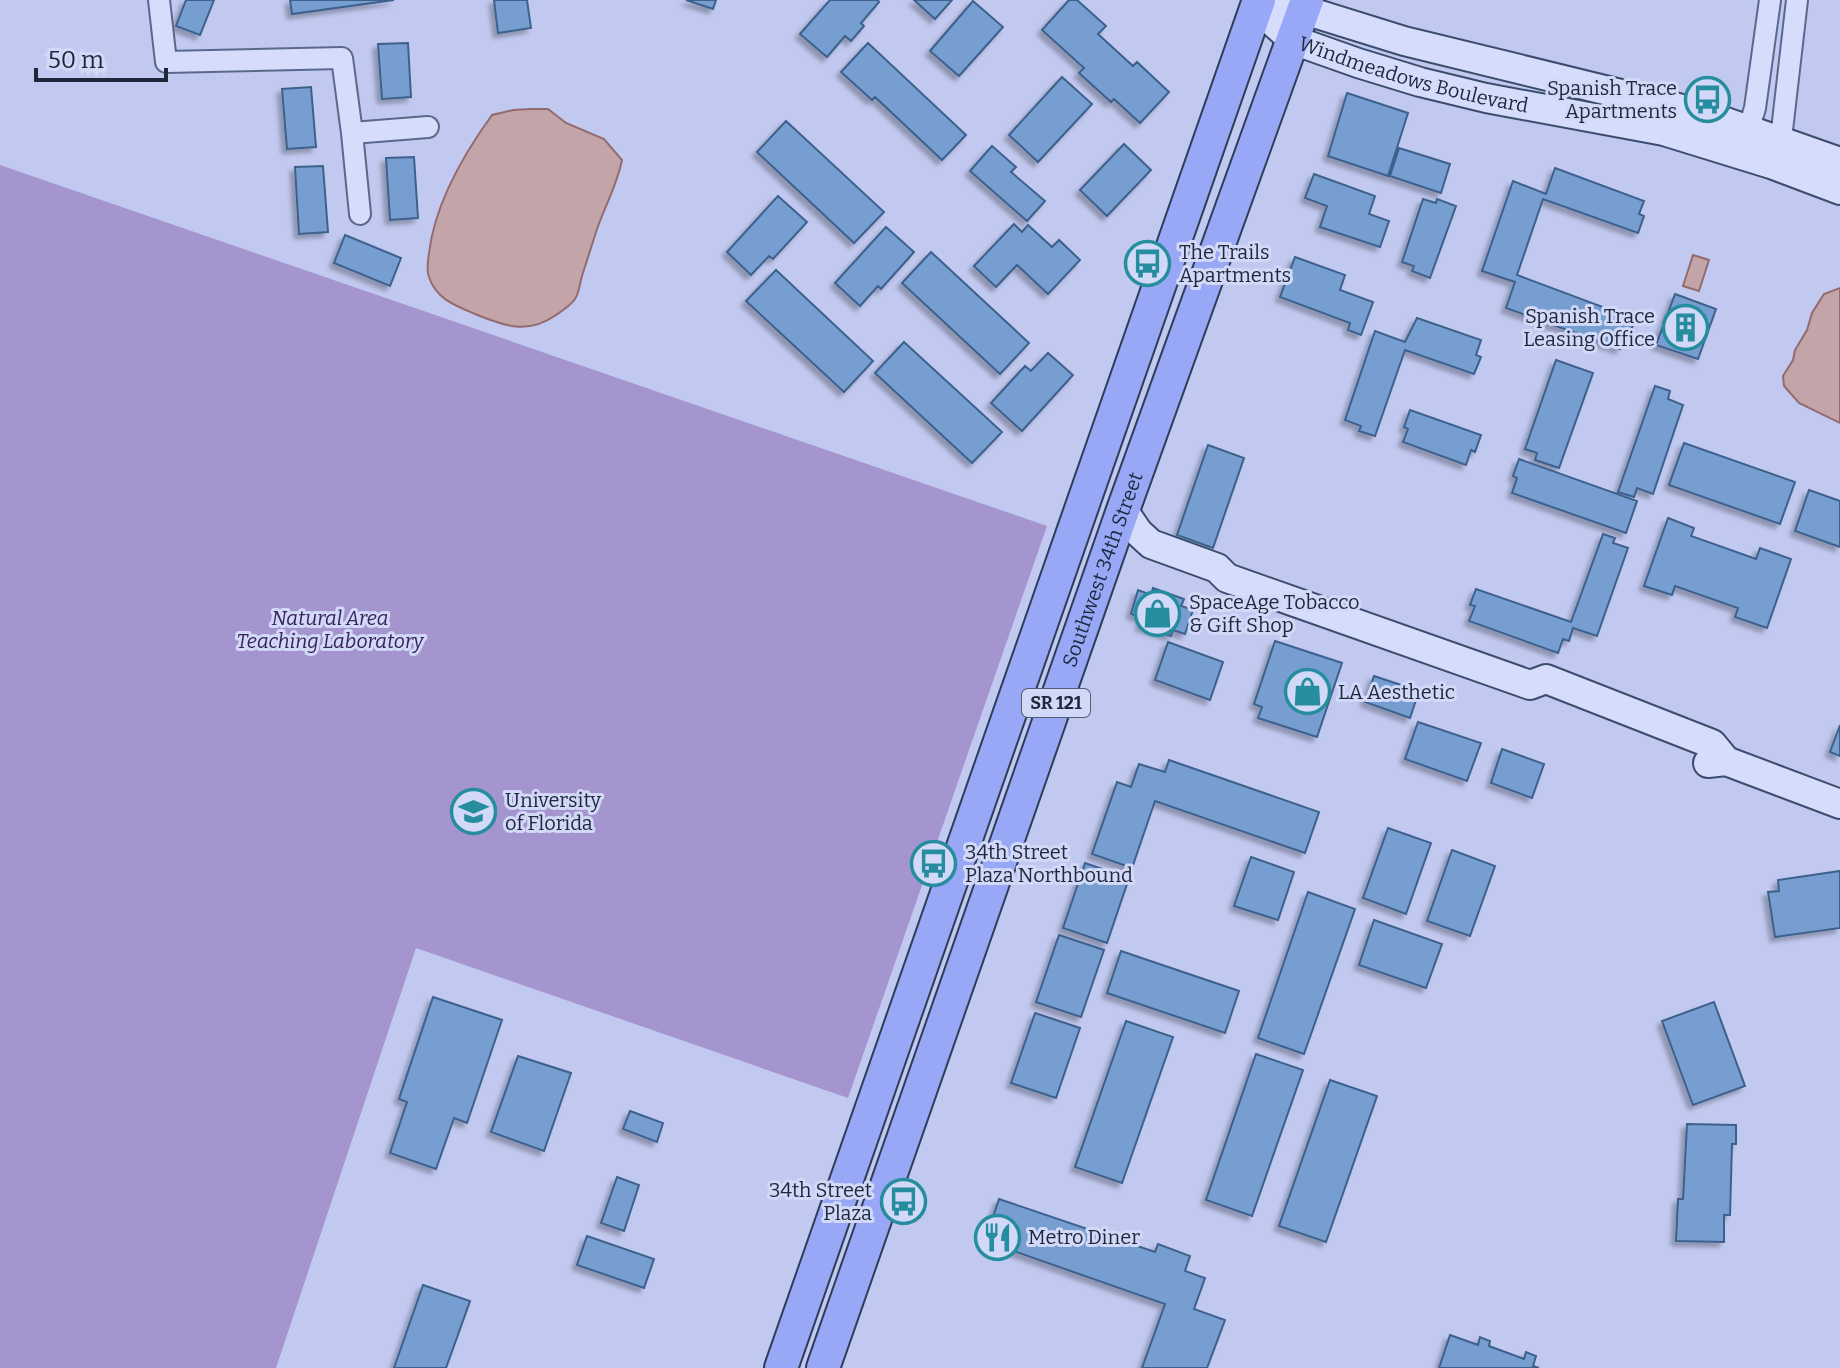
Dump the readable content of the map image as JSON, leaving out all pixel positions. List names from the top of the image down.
{
  "streets": {
    "main road": ["Southwest 34th Street", "SR 121"],
    "street": ["Windmeadows Boulevard"]
  },
  "crossings": [
    ["Windmeadows Boulevard", "Southwest 34th Street"]
  ],
  "parks": ["Natural Area Teaching Laboratory"],
  "places": {
    "bus stop": [
      "Spanish Trace Apartments",
      "The Trails Apartments",
      "34th Street Plaza Northbound",
      "34th Street Plaza"
    ],
    "building": ["Spanish Trace Leasing Office"],
    "shop": ["SpaceAge Tobacco & Gift Shop", "LA Aesthetic"],
    "school or university": ["University of Florida"],
    "restaurant": ["Metro Diner"]
  },
  "scale_bar": "50 m"
}
